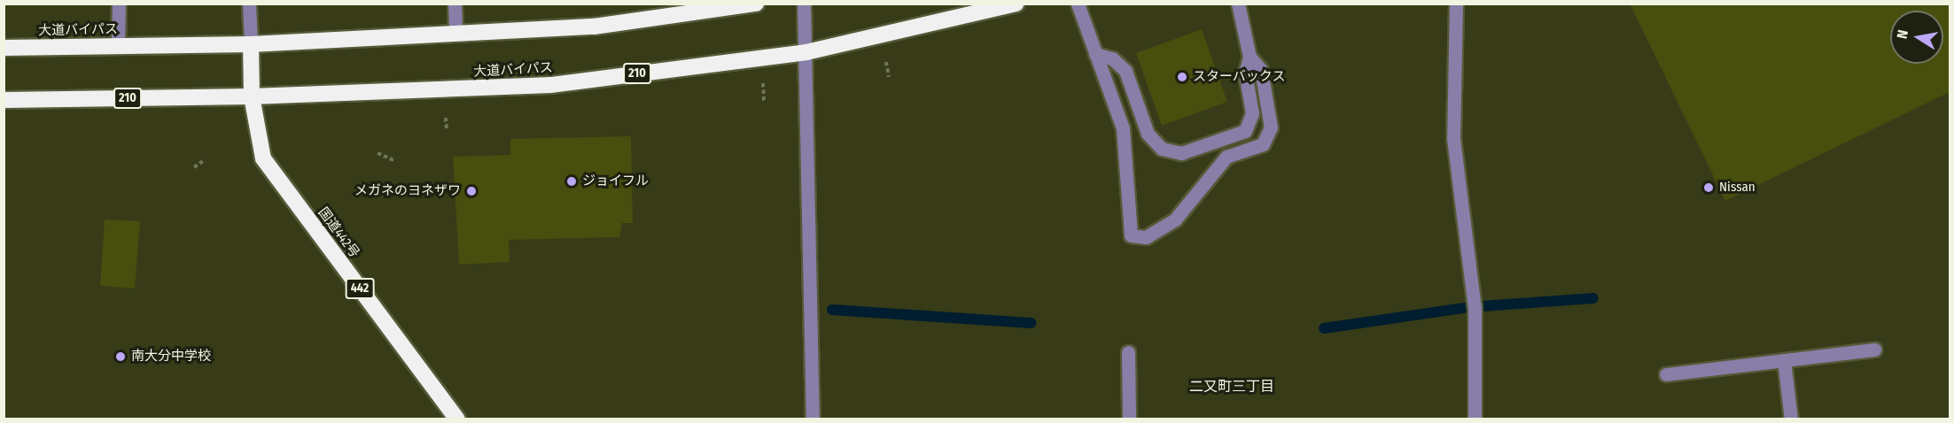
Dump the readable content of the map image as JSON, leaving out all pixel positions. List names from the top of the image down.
{
  "streets": {
    "highway": [
      "大道バイパス",
      "210",
      "国道442号",
      "442"
    ]
  },
  "crossings": [
    ["大道バイパス", "国道442号"]
  ],
  "districts": ["二又町三丁目"],
  "places": [
    "スターバックス",
    "ジョイフル",
    "Nissan",
    "メガネのヨネザワ",
    "南大分中学校"
  ],
  "north": "left"
}
